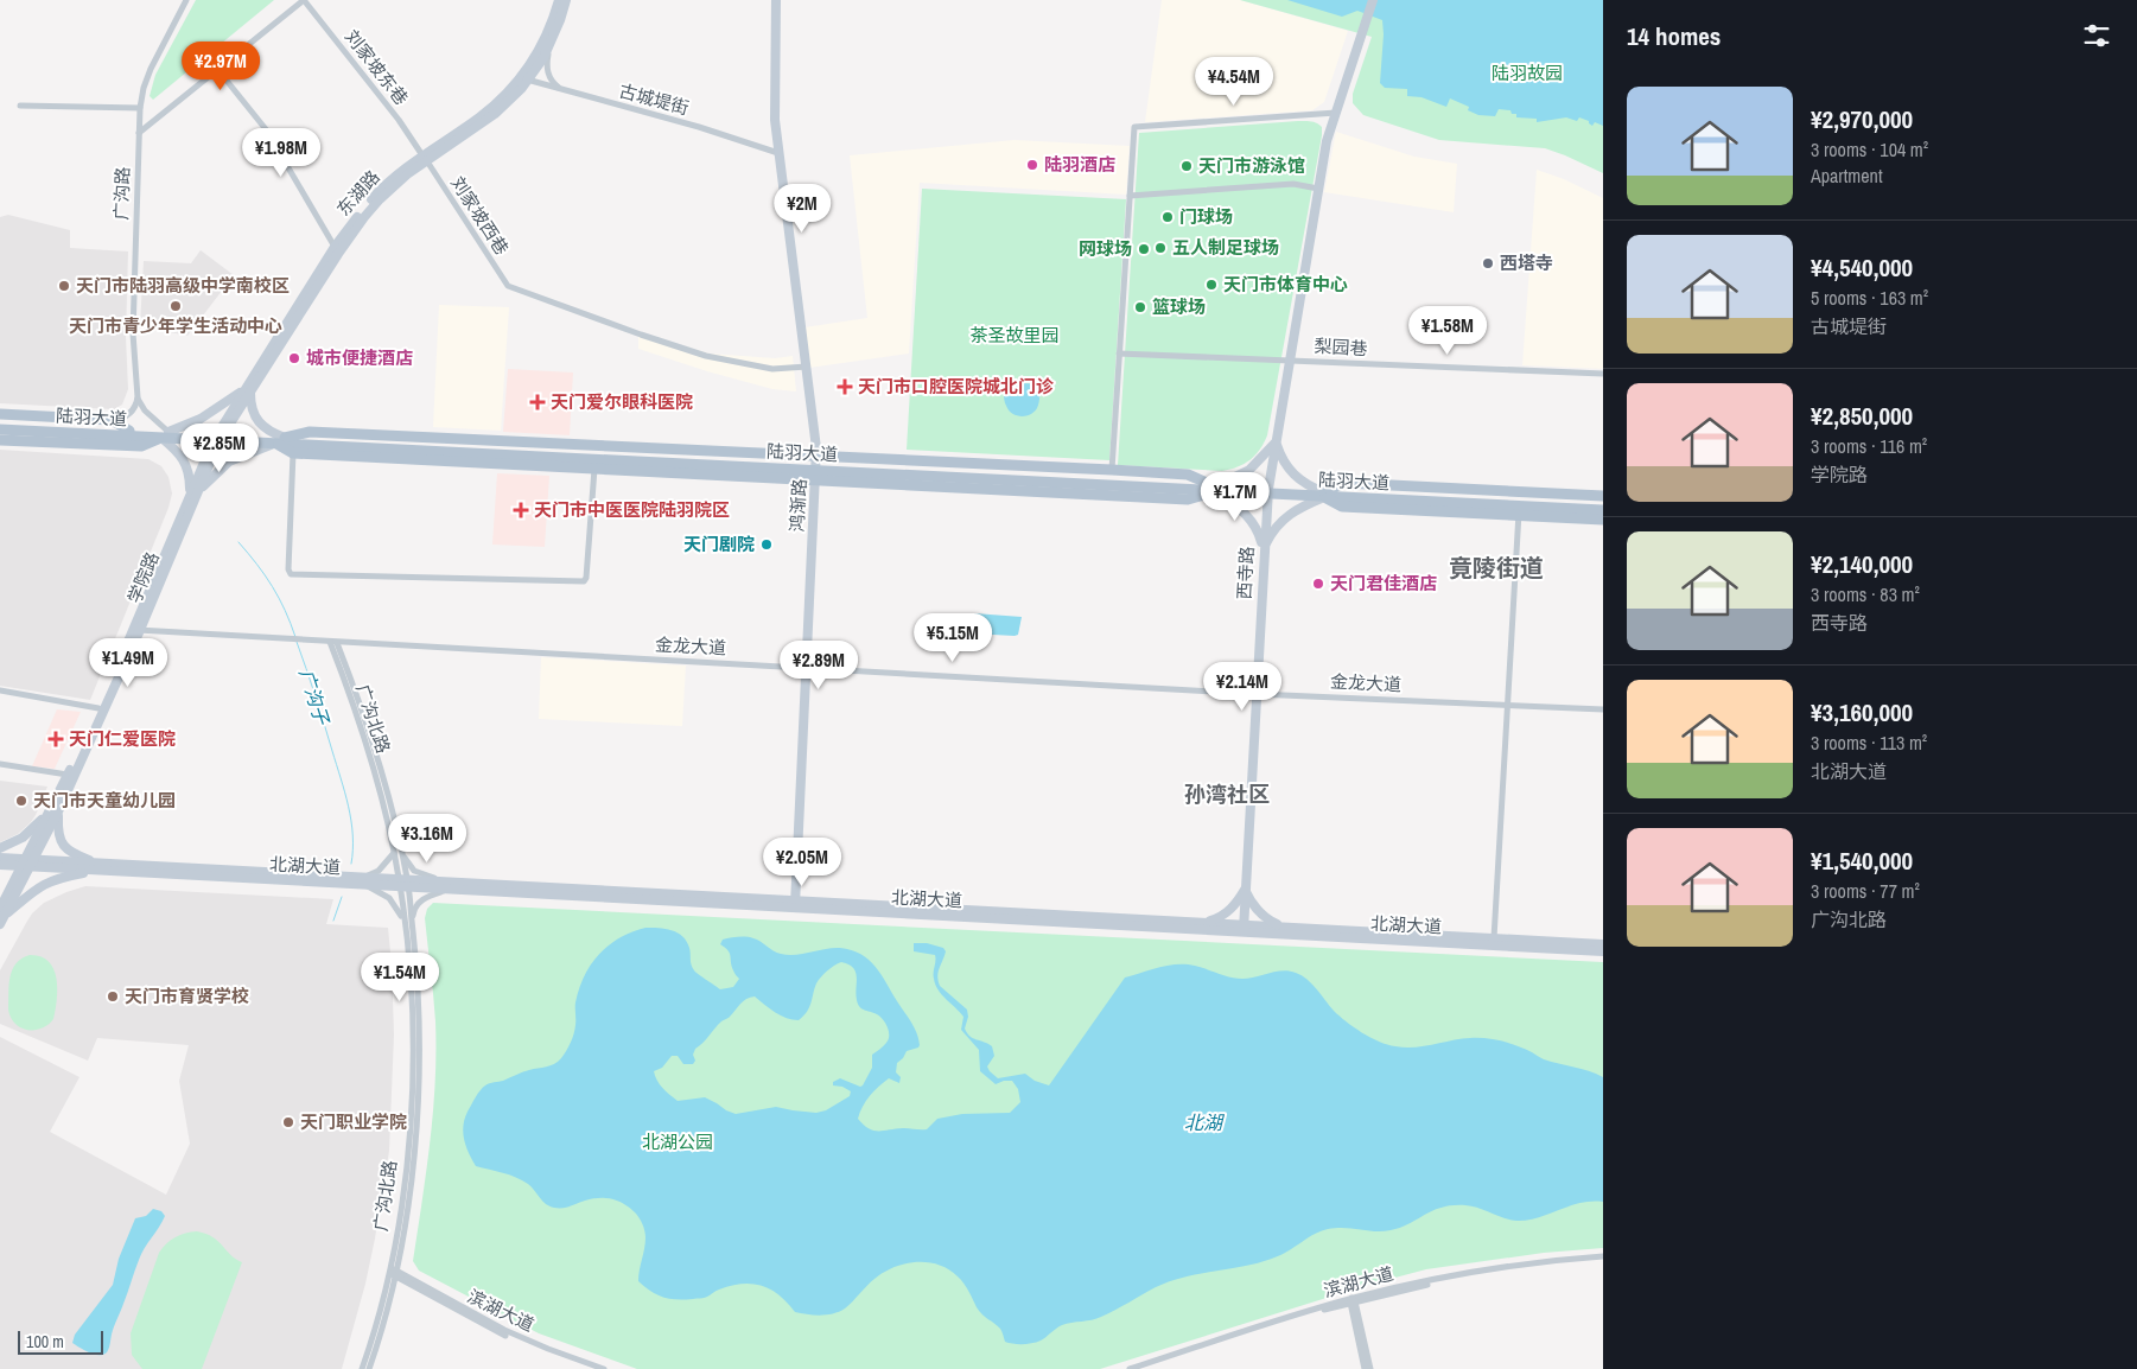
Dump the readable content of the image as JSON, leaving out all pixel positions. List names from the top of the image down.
{
  "streets": {
    "main road": [
      "东湖路",
      "陆羽大道",
      "鸿渐路",
      "西寺路",
      "学院路",
      "北湖大道"
    ],
    "street": [
      "刘家坡东巷",
      "古城堤街",
      "广沟路",
      "刘家坡西巷",
      "梨园巷",
      "金龙大道",
      "广沟北路",
      "滨湖大道"
    ]
  },
  "crossings": [
    ["刘家坡东巷", "东湖路"],
    ["刘家坡东巷", "刘家坡西巷"],
    ["古城堤街", "东湖路"],
    ["古城堤街", "鸿渐路"],
    ["东湖路", "刘家坡西巷"],
    ["东湖路", "陆羽大道"],
    ["东湖路", "学院路"],
    ["刘家坡西巷", "鸿渐路"],
    ["梨园巷", "西寺路"],
    ["陆羽大道", "鸿渐路"],
    ["陆羽大道", "西寺路"],
    ["陆羽大道", "学院路"],
    ["鸿渐路", "金龙大道"],
    ["鸿渐路", "北湖大道"],
    ["西寺路", "金龙大道"],
    ["西寺路", "北湖大道"],
    ["学院路", "金龙大道"],
    ["学院路", "北湖大道"],
    ["金龙大道", "广沟北路"],
    ["广沟北路", "北湖大道"],
    ["广沟北路", "滨湖大道"]
  ],
  "districts": ["竟陵街道", "孙湾社区"],
  "water": ["广沟子", "北湖"],
  "parks": ["陆羽故园", "茶圣故里园", "北湖公园"],
  "places": {
    "other": [
      "陆羽酒店",
      "天门市游泳馆",
      "门球场",
      "五人制足球场",
      "网球场",
      "西塔寺",
      "天门市体育中心",
      "天门市陆羽高级中学南校区",
      "天门市青少年学生活动中心",
      "篮球场",
      "城市便捷酒店",
      "天门剧院",
      "天门君佳酒店",
      "天门市天童幼儿园",
      "天门市育贤学校",
      "天门职业学院"
    ],
    "health": [
      "天门市口腔医院城北门诊",
      "天门爱尔眼科医院",
      "天门市中医医院陆羽院区",
      "天门仁爱医院"
    ]
  },
  "scale_bar": "100 m",
  "page": {
    "heading": "14 homes",
    "price": [
      "¥2.97M",
      "¥4.54M",
      "¥1.98M",
      "¥2M",
      "¥1.58M",
      "¥2.85M",
      "¥1.7M",
      "¥5.15M",
      "¥1.49M",
      "¥2.89M",
      "¥2.14M",
      "¥3.16M",
      "¥2.05M",
      "¥1.54M"
    ],
    "list": [
      {
        "name": "¥2,970,000",
        "note": "3 rooms · 104 m² · Apartment"
      },
      {
        "name": "¥4,540,000",
        "note": "5 rooms · 163 m² · 古城堤街"
      },
      {
        "name": "¥2,850,000",
        "note": "3 rooms · 116 m² · 学院路"
      },
      {
        "name": "¥2,140,000",
        "note": "3 rooms · 83 m² · 西寺路"
      },
      {
        "name": "¥3,160,000",
        "note": "3 rooms · 113 m² · 北湖大道"
      },
      {
        "name": "¥1,540,000",
        "note": "3 rooms · 77 m² · 广沟北路"
      }
    ],
    "scale": "100 m"
  }
}
